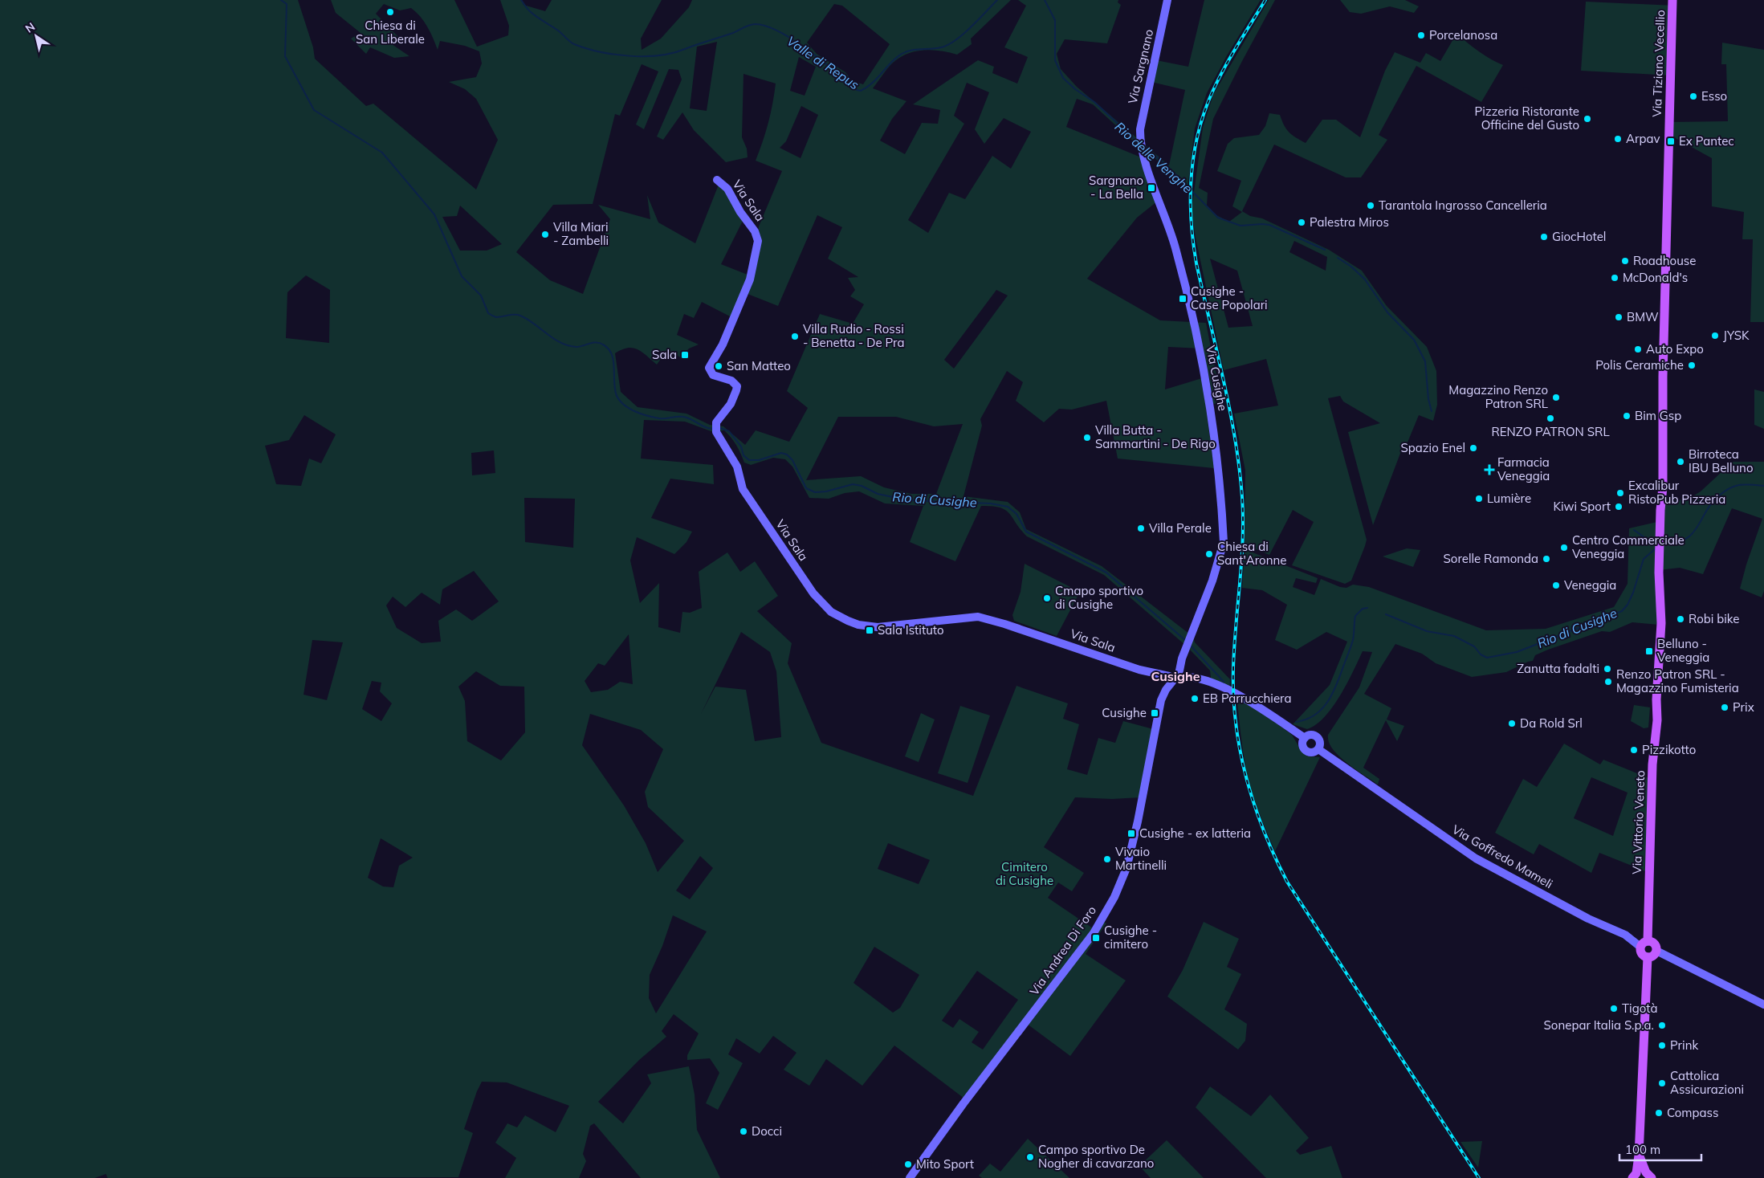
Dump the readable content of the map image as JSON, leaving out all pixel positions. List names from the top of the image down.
{
  "streets": {
    "main road": ["Via Tiziano Vecellio", "Via Vittorio Veneto"],
    "street": [
      "Via Sargnano",
      "Via Sala",
      "Via Cusighe",
      "Via Goffredo Mameli",
      "Via Andrea Di Foro"
    ]
  },
  "crossings": [
    ["Via Tiziano Vecellio", "Via Vittorio Veneto"],
    ["Via Sargnano", "Via Cusighe"],
    ["Via Sala", "Via Andrea Di Foro"],
    ["Via Cusighe", "Via Goffredo Mameli"],
    ["Via Vittorio Veneto", "Via Goffredo Mameli"]
  ],
  "districts": ["Cusighe"],
  "water": ["Valle di Repus", "Rio delle Venghe", "Rio di Cusighe"],
  "parks": ["Cimitero di Cusighe"],
  "places": {
    "other": [
      "Chiesa di San Liberale",
      "Porcelanosa",
      "Esso",
      "Pizzeria Ristorante Officine del Gusto",
      "Arpav",
      "Tarantola Ingrosso Cancelleria",
      "Palestra Miros",
      "Villa Miari - Zambelli",
      "GiocHotel",
      "Roadhouse",
      "McDonald's",
      "BMW",
      "JYSK",
      "Villa Rudio - Rossi - Benetta - De Pra",
      "Auto Expo",
      "Polis Ceramiche",
      "San Matteo",
      "Magazzino Renzo Patron SRL",
      "Bim Gsp",
      "RENZO PATRON SRL",
      "Villa Butta - Sammartini - De Rigo",
      "Spazio Enel",
      "Birroteca IBU Belluno",
      "Excalibur RistoPub Pizzeria",
      "Lumière",
      "Kiwi Sport",
      "Villa Perale",
      "Centro Commerciale Veneggia",
      "Chiesa di Sant'Aronne",
      "Sorelle Ramonda",
      "Veneggia",
      "Cmapo sportivo di Cusighe",
      "Robi bike",
      "Zanutta fadalti",
      "Renzo Patron SRL - Magazzino Fumisteria",
      "EB Parrucchiera",
      "Prix",
      "Da Rold Srl",
      "Pizzikotto",
      "Vivaio Martinelli",
      "Tigotà",
      "Sonepar Italia S.p.a.",
      "Prink",
      "Cattolica Assicurazioni",
      "Compass",
      "Docci",
      "Campo sportivo De Nogher di cavarzano",
      "Mito Sport"
    ],
    "transit": [
      "Ex Pantec",
      "Sargnano - La Bella",
      "Cusighe - Case Popolari",
      "Sala",
      "Sala Istituto",
      "Belluno - Veneggia",
      "Cusighe",
      "Cusighe - ex latteria",
      "Cusighe - cimitero"
    ],
    "health": ["Farmacia Veneggia"]
  },
  "scale_bar": "100 m",
  "north": "top left"
}
